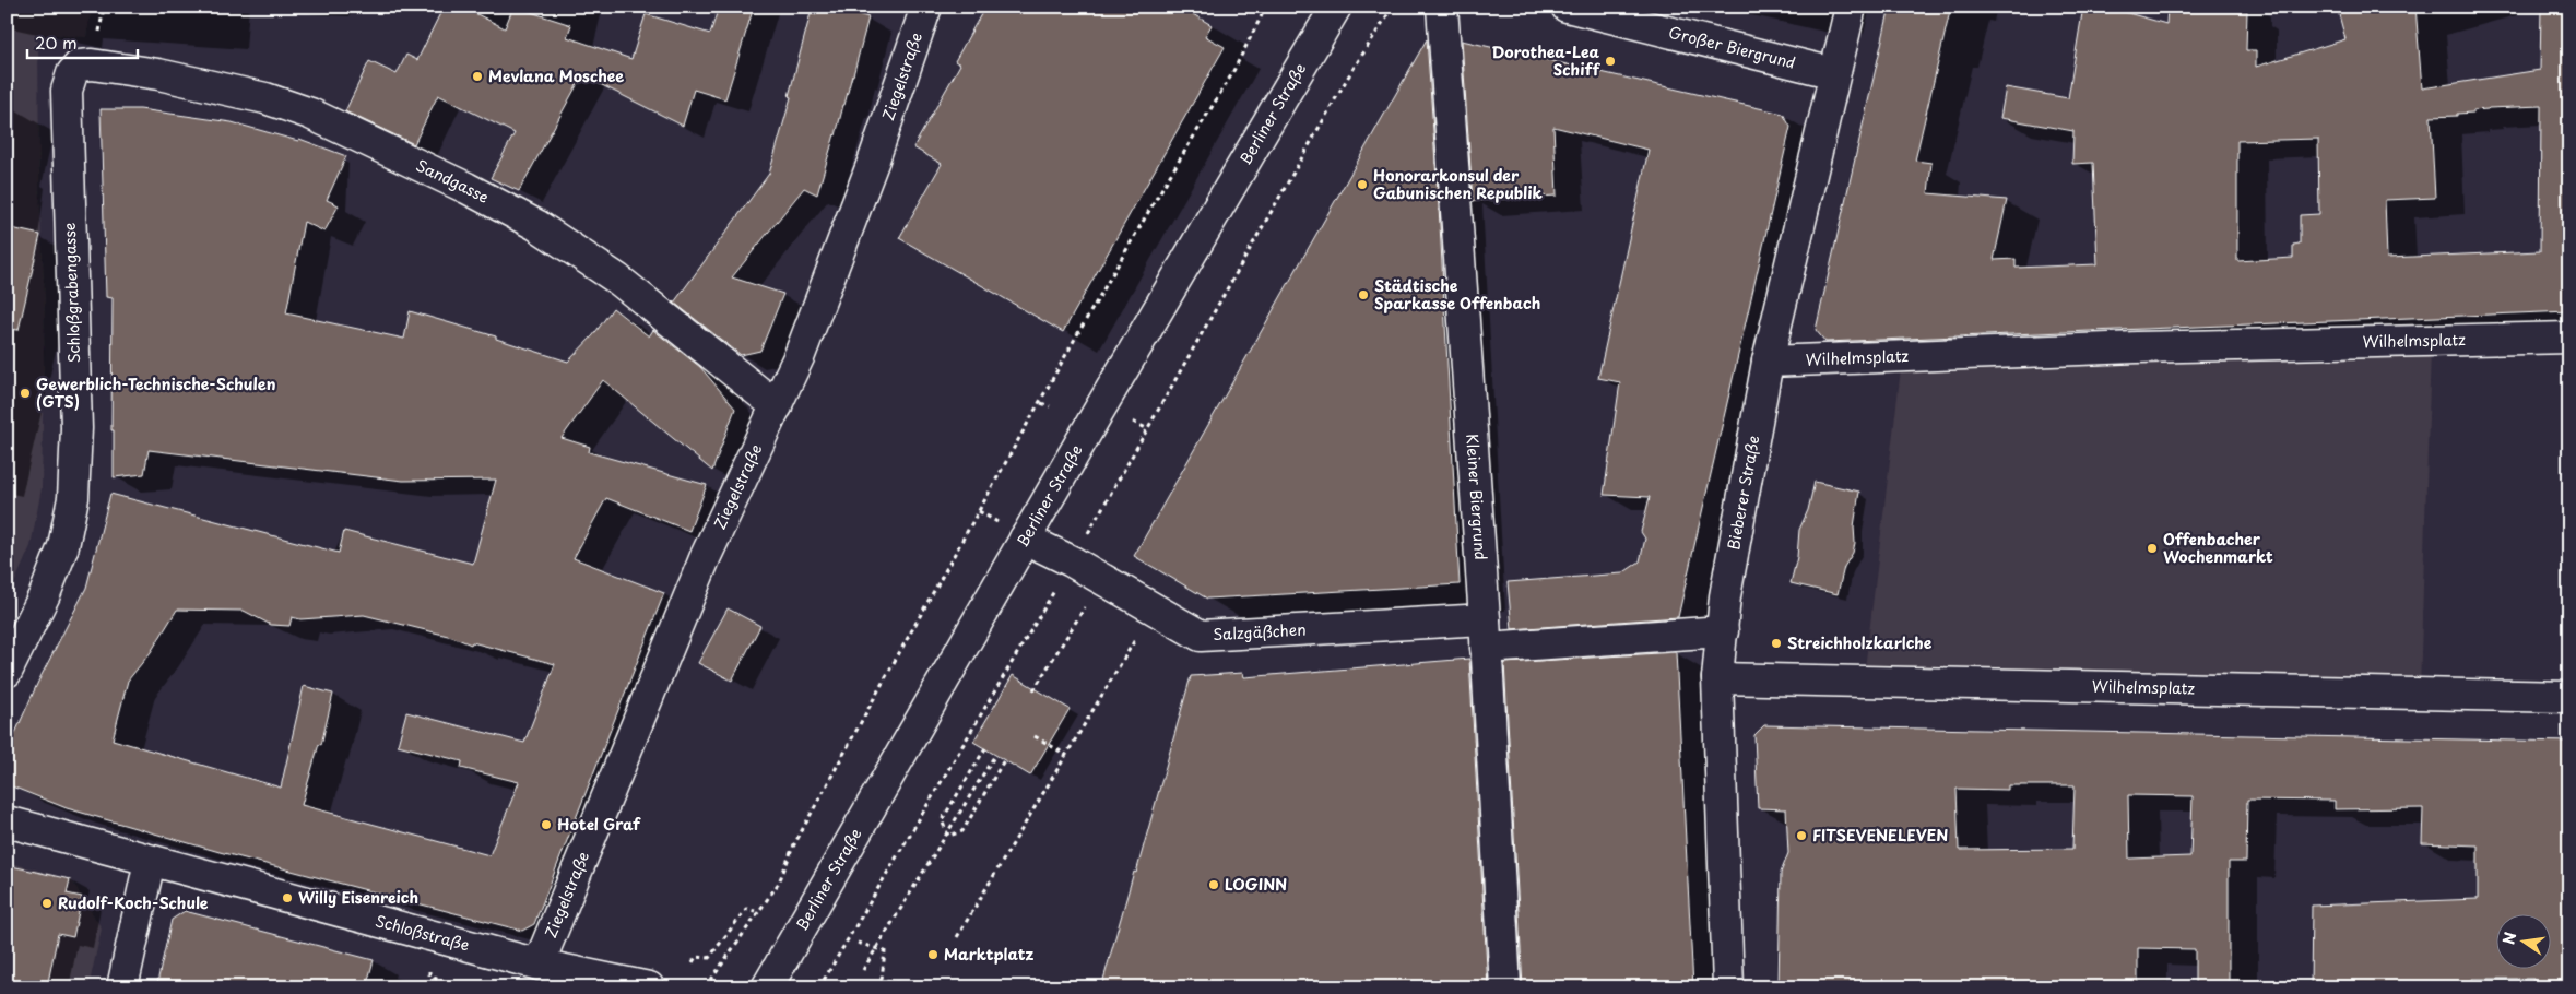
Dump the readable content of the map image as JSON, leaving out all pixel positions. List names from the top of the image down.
{
  "streets": {
    "street": [
      "Großer Biergrund",
      "Ziegelstraße",
      "Berliner Straße",
      "Sandgasse",
      "Schloßgrabengasse",
      "Wilhelmsplatz",
      "Bieberer Straße",
      "Kleiner Biergrund",
      "Salzgäßchen",
      "Schloßstraße"
    ]
  },
  "crossings": [
    ["Großer Biergrund", "Bieberer Straße"],
    ["Ziegelstraße", "Sandgasse"],
    ["Ziegelstraße", "Schloßstraße"],
    ["Berliner Straße", "Salzgäßchen"],
    ["Sandgasse", "Schloßgrabengasse"],
    ["Wilhelmsplatz", "Bieberer Straße"],
    ["Bieberer Straße", "Salzgäßchen"],
    ["Kleiner Biergrund", "Salzgäßchen"]
  ],
  "places": [
    "Dorothea-Lea Schiff",
    "Mevlana Moschee",
    "Honorarkonsul der Gabunischen Republik",
    "Städtische Sparkasse Offenbach",
    "Gewerblich-Technische-Schulen (GTS)",
    "Offenbacher Wochenmarkt",
    "Streichholzkarlche",
    "Hotel Graf",
    "FITSEVENELEVEN",
    "LOGINN",
    "Willy Eisenreich",
    "Rudolf-Koch-Schule",
    "Marktplatz"
  ],
  "scale_bar": "20 m",
  "north": "left"
}
